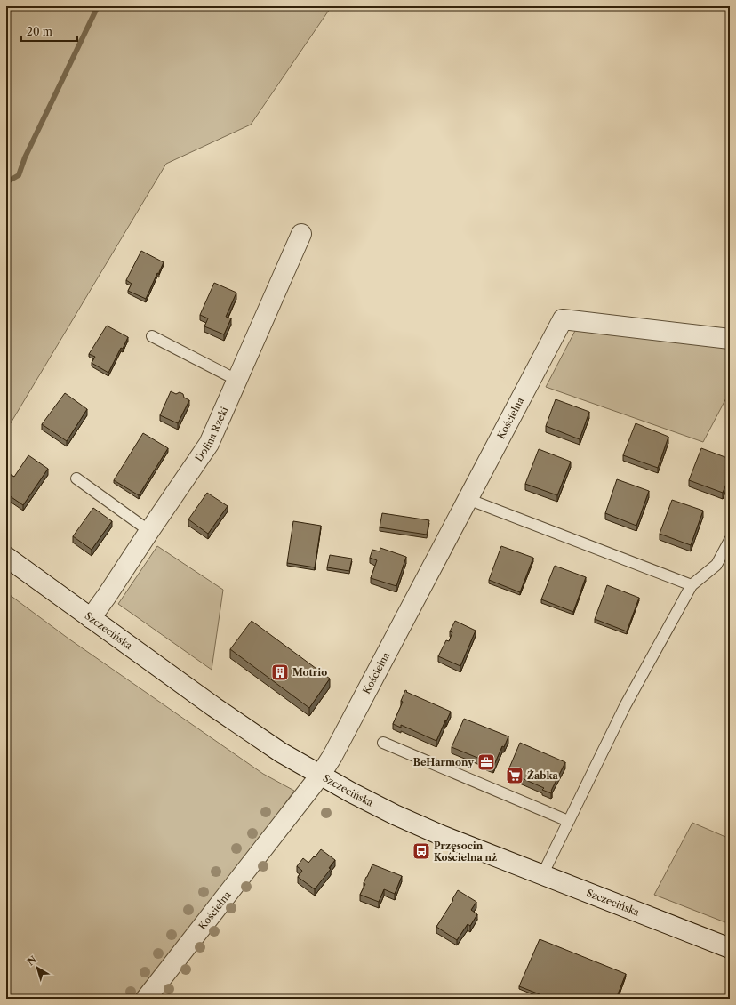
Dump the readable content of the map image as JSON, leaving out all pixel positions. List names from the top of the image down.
{
  "streets": {
    "street": ["Kościelna", "Dolina Rzeki", "Szczecińska"]
  },
  "crossings": [
    ["Kościelna", "Szczecińska"],
    ["Dolina Rzeki", "Szczecińska"]
  ],
  "places": {
    "building": ["Motrio"],
    "office": ["BeHarmony"],
    "supermarket": ["Żabka"],
    "bus stop": ["Przęsocin Kościelna nż"]
  },
  "scale_bar": "20 m",
  "north": "top left"
}
